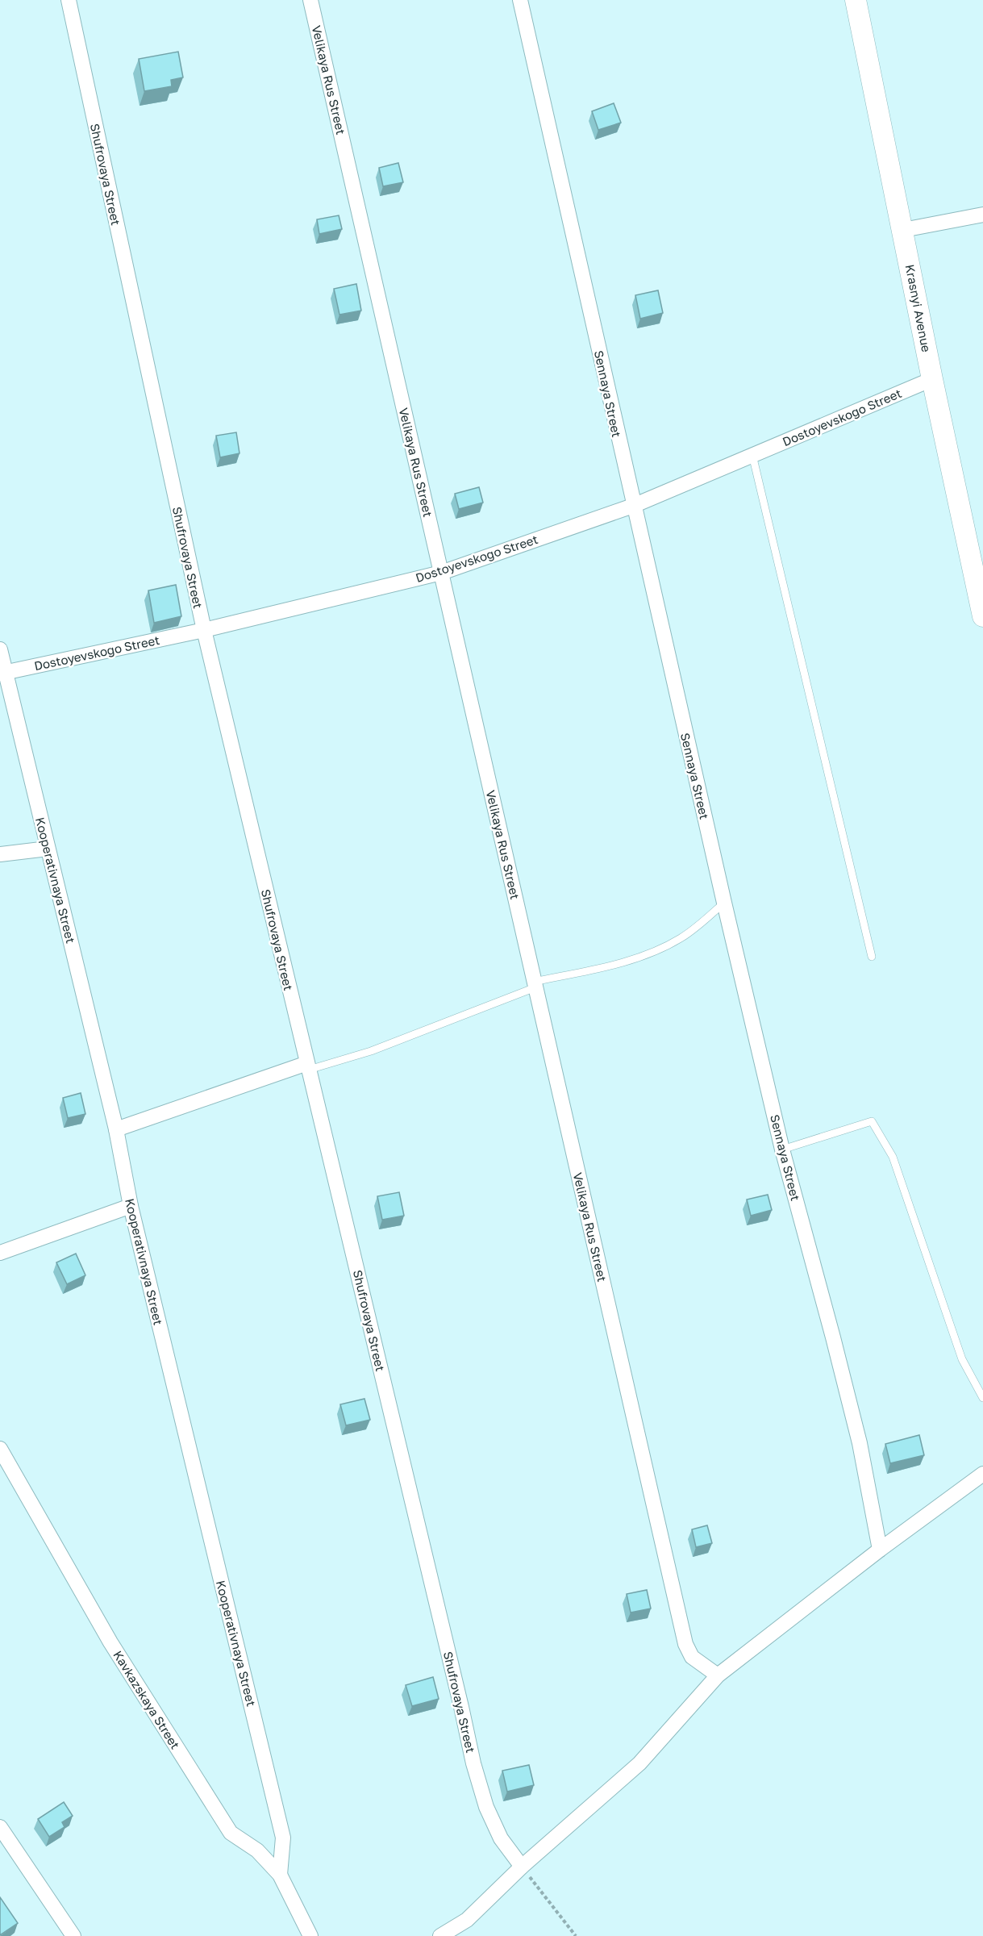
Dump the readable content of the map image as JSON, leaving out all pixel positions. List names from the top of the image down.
{
  "streets": {
    "street": [
      "Velikaya Rus Street",
      "Shufrovaya Street",
      "Krasnyi Avenue",
      "Sennaya Street",
      "Dostoyevskogo Street",
      "Kooperativnaya Street",
      "Kavkazskaya Street"
    ]
  },
  "crossings": [
    ["Velikaya Rus Street", "Dostoyevskogo Street"],
    ["Shufrovaya Street", "Dostoyevskogo Street"],
    ["Krasnyi Avenue", "Dostoyevskogo Street"],
    ["Sennaya Street", "Dostoyevskogo Street"],
    ["Dostoyevskogo Street", "Kooperativnaya Street"],
    ["Kooperativnaya Street", "Kavkazskaya Street"]
  ]
}
